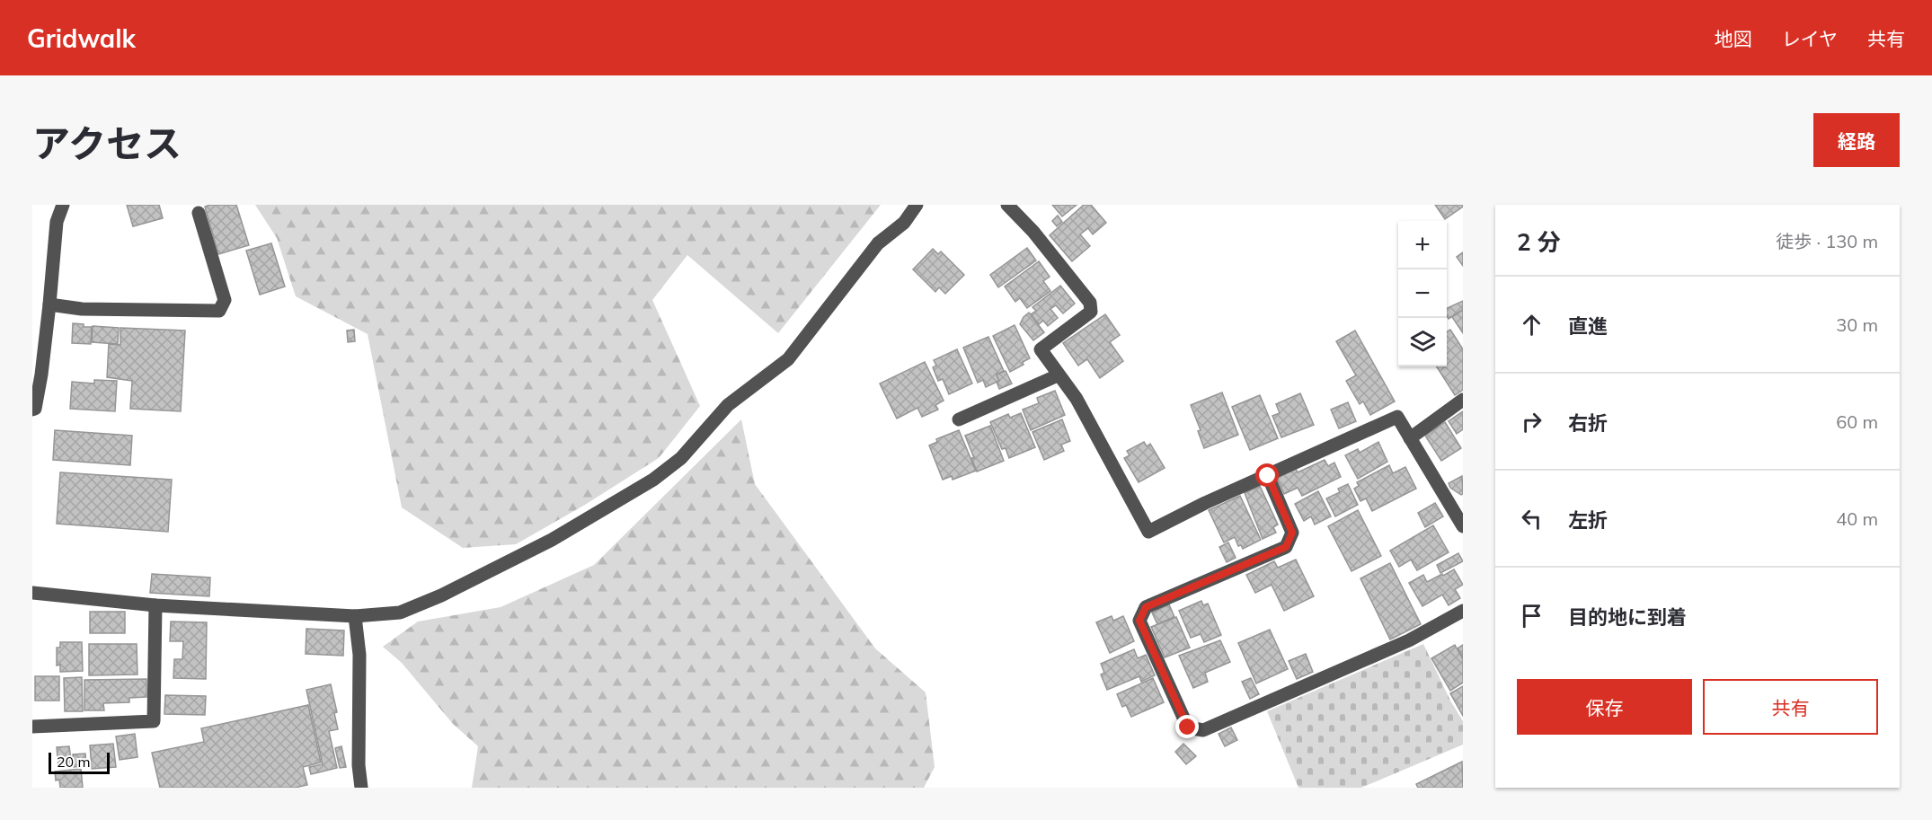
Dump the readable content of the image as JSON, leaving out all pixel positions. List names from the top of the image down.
{
  "scale_bar": "20 m",
  "page": {
    "header": "Gridwalk",
    "nav": ["地図", "レイヤ", "共有"],
    "title": "アクセス",
    "buttons": [
      "経路",
      ["保存", "共有"]
    ],
    "heading": ["2 分", "徒歩 · 130 m"],
    "map_buttons": ["+", "−"],
    "list": [
      ["直進", "30 m"],
      ["右折", "60 m"],
      ["左折", "40 m"],
      "目的地に到着"
    ],
    "scale": "20 m"
  }
}
